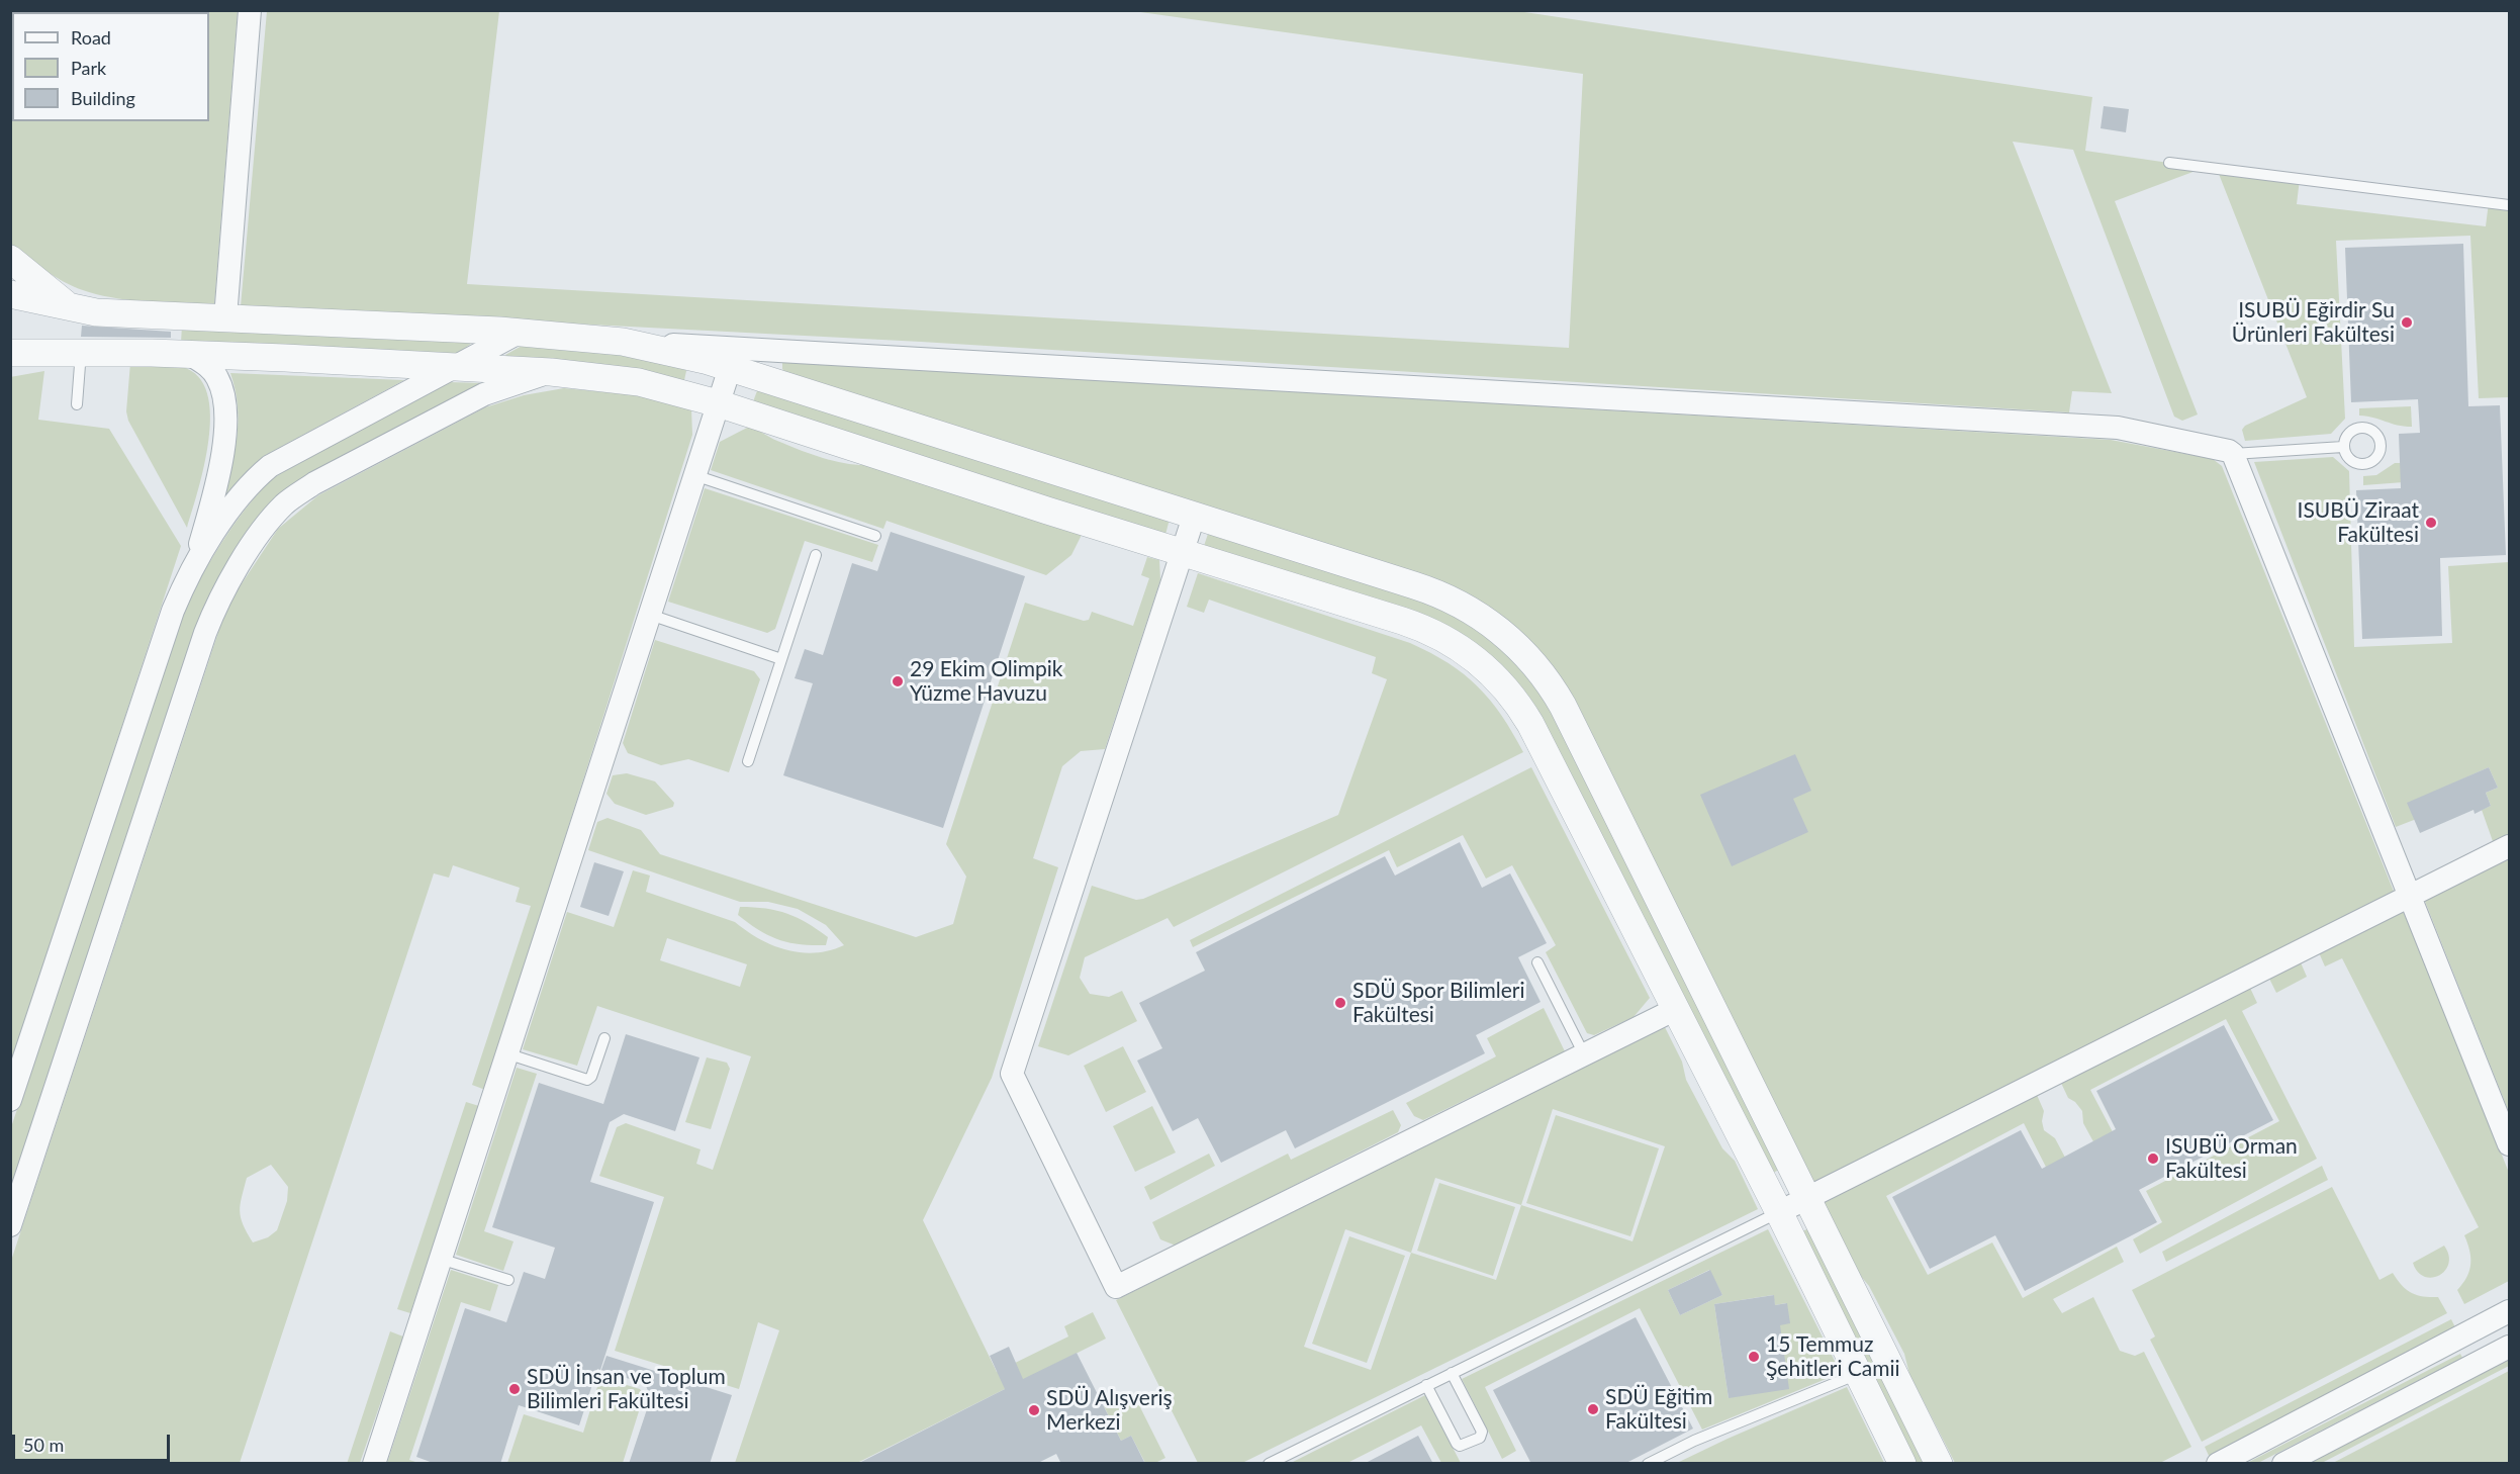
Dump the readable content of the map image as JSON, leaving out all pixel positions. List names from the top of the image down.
{
  "places": [
    "ISUBÜ Eğirdir Su Ürünleri Fakültesi",
    "ISUBÜ Ziraat Fakültesi",
    "29 Ekim Olimpik Yüzme Havuzu",
    "SDÜ Spor Bilimleri Fakültesi",
    "ISUBÜ Orman Fakültesi",
    "15 Temmuz Şehitleri Camii",
    "SDÜ İnsan ve Toplum Bilimleri Fakültesi",
    "SDÜ Eğitim Fakültesi",
    "SDÜ Alışveriş Merkezi"
  ],
  "legend": ["Road", "Park", "Building"],
  "scale_bar": "50 m"
}
